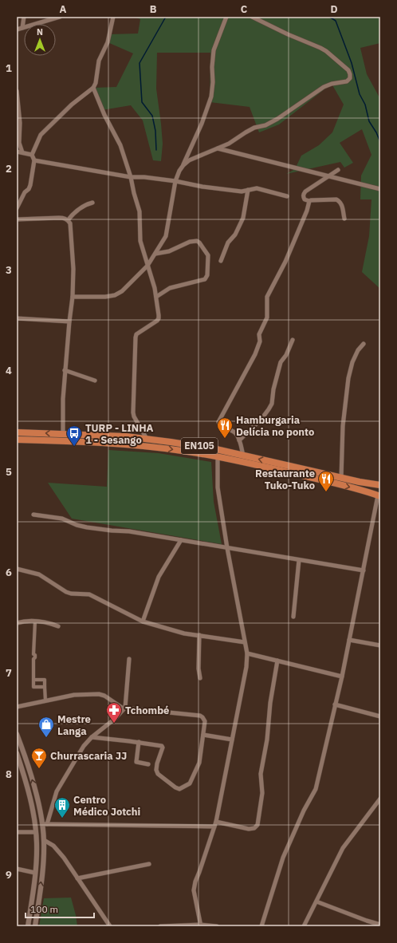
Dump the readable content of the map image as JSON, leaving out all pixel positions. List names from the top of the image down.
{
  "streets": {
    "main road": ["EN105"]
  },
  "places": {
    "restaurant": ["Hamburgaria Delícia no ponto", "Restaurante Tuko-Tuko"],
    "bus stop": ["TURP - LINHA 1 - Sesango"],
    "pharmacy": ["Tchombé"],
    "shop": ["Mestre Langa"],
    "bar": ["Churrascaria JJ"],
    "building": ["Centro Médico Jotchi"]
  },
  "scale_bar": "100 m",
  "north": "top",
  "grid": {
    "columns": [
      "A",
      "B",
      "C",
      "D"
    ],
    "rows": [
      "1",
      "2",
      "3",
      "4",
      "5",
      "6",
      "7",
      "8",
      "9"
    ]
  }
}
